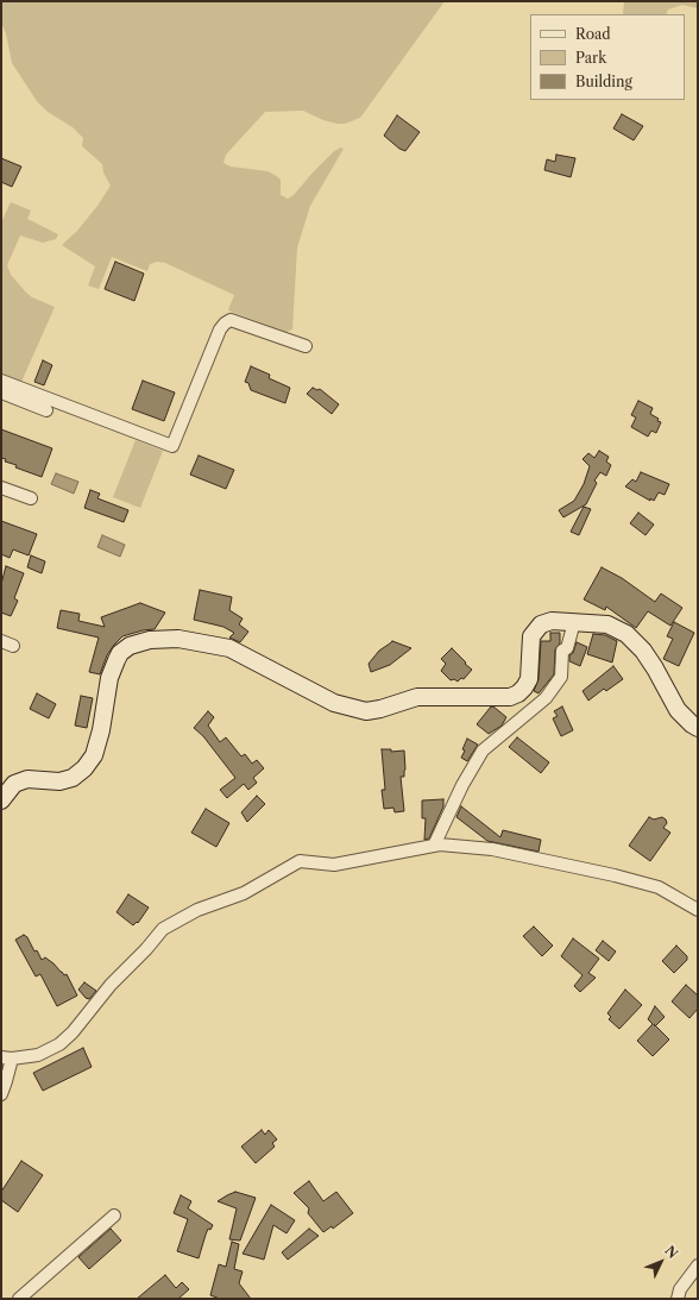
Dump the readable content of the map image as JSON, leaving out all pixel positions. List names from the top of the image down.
{
  "legend": ["Road", "Park", "Building"],
  "north": "top right"
}
